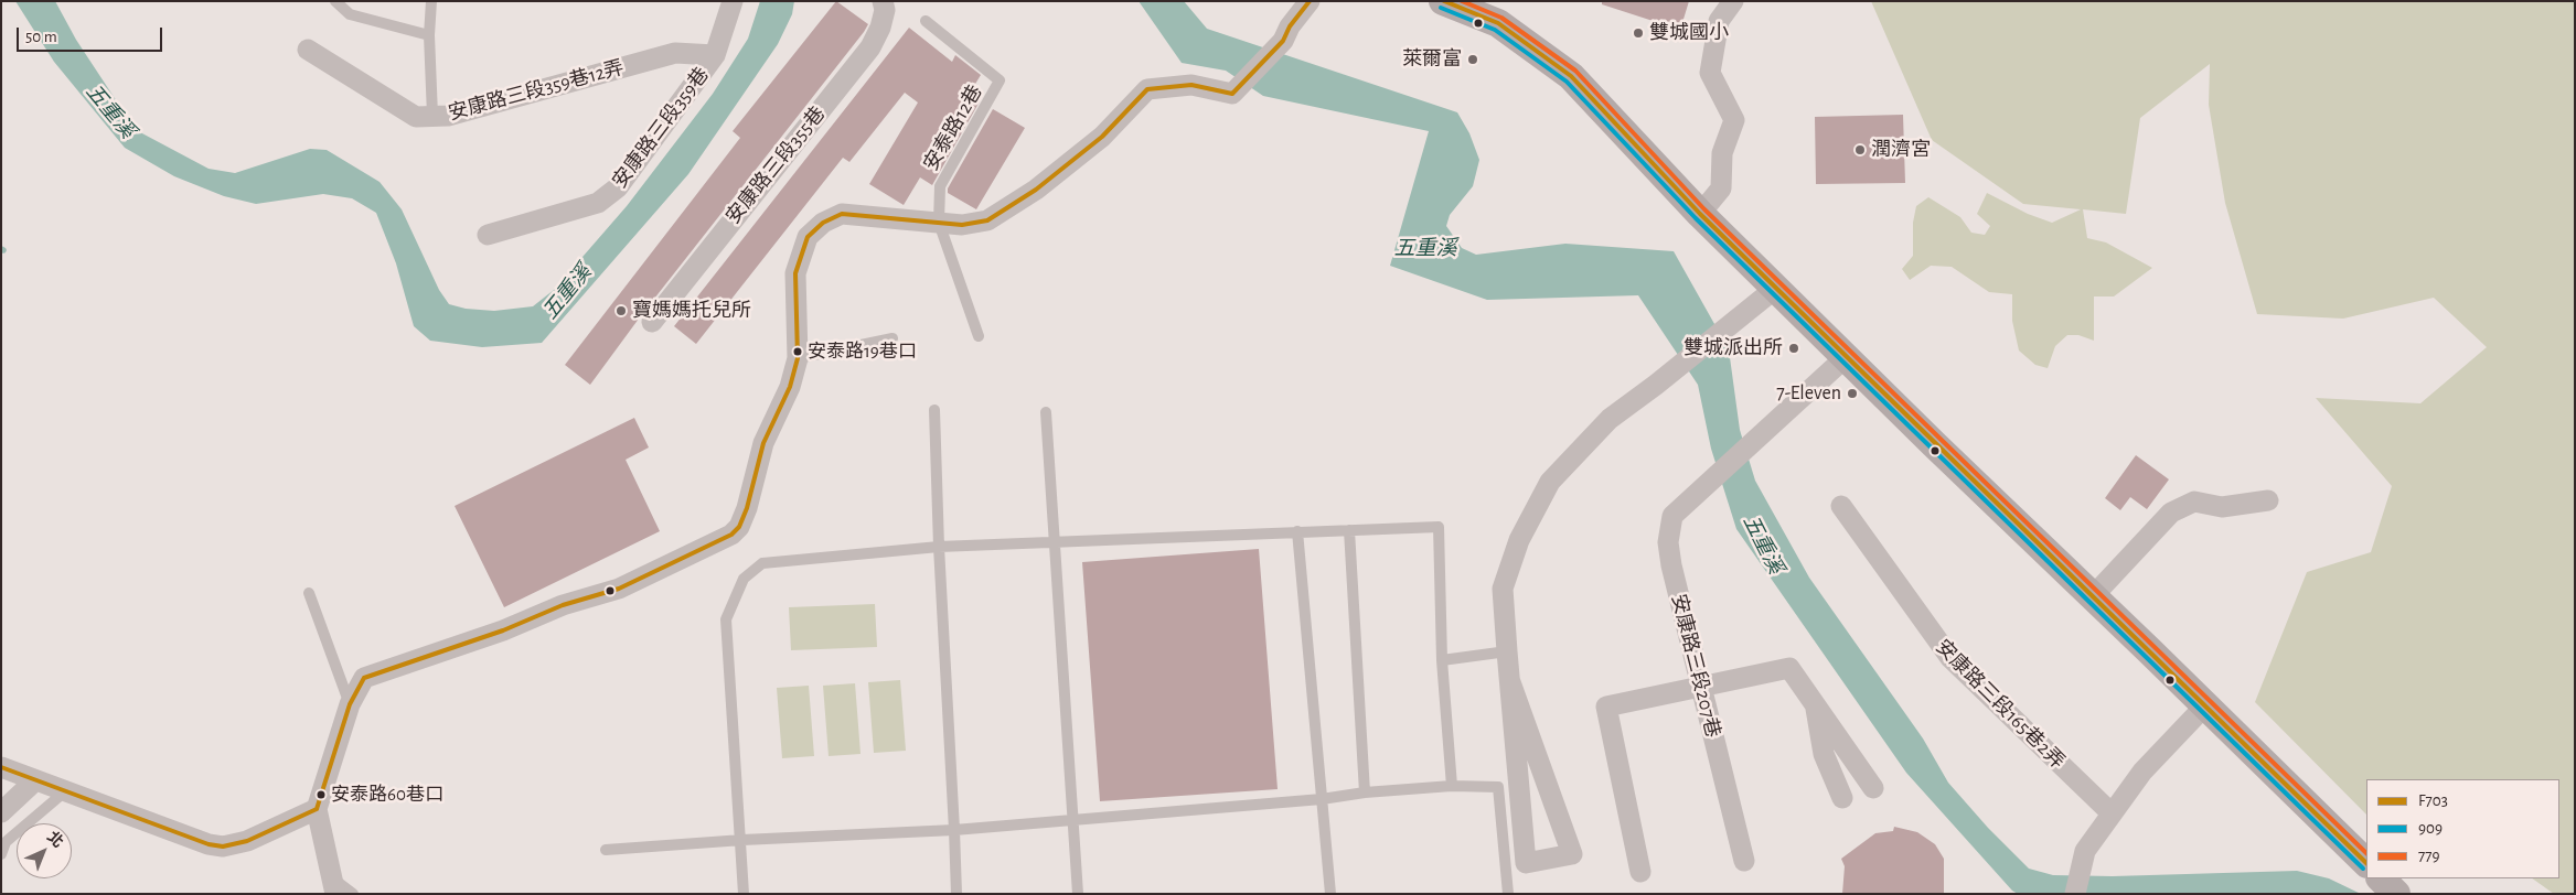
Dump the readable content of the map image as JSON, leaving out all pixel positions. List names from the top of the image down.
{
  "streets": {
    "street": [
      "安康路三段359巷12弄",
      "安康路三段359巷",
      "安康路三段355巷",
      "安康路三段207巷",
      "安康路三段165巷2弄"
    ],
    "lane": ["安泰路12巷"]
  },
  "crossings": [
    ["安康路三段359巷12弄", "安康路三段359巷"]
  ],
  "water": ["五重溪"],
  "places": [
    "雙城國小",
    "萊爾富",
    "潤濟宮",
    "寶媽媽托兒所",
    "雙城派出所",
    "安泰路19巷口",
    "7-Eleven",
    "安泰路60巷口"
  ],
  "lines": ["transit line F703", "transit line 779", "transit line 909"],
  "legend": ["F703", "909", "779"],
  "scale_bar": "50 m",
  "north": "top right"
}
